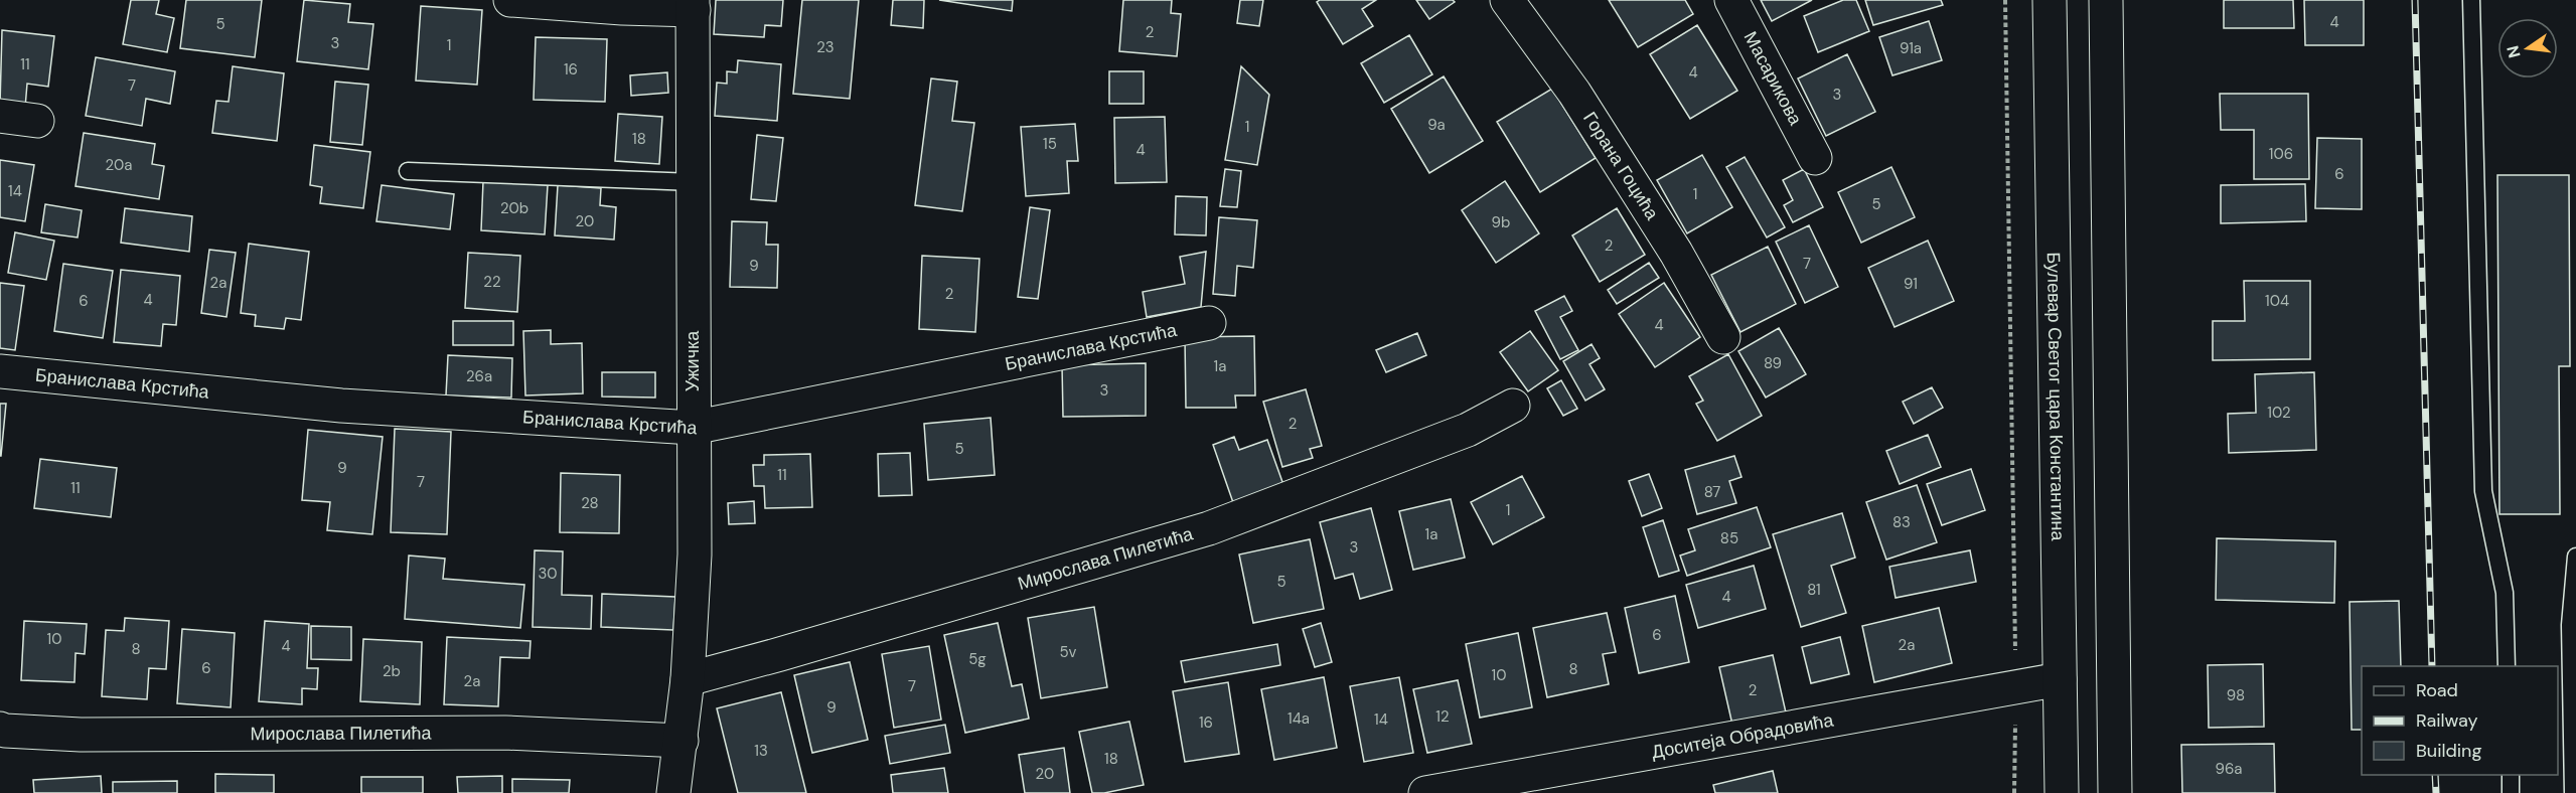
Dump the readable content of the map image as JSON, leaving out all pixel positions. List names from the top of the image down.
{
  "streets": {
    "street": [
      "Масарикова",
      "Горана Гоцића",
      "Бранислава Крстића",
      "Ужичка",
      "Булевар Светог цара Константина",
      "Мирослава Пилетића",
      "Доситеја Обрадовића"
    ]
  },
  "crossings": [
    ["Бранислава Крстића", "Ужичка"],
    ["Ужичка", "Мирослава Пилетића"],
    ["Булевар Светог цара Константина", "Доситеја Обрадовића"]
  ],
  "house_numbers": [
    "4",
    "5",
    "2",
    "3",
    "1",
    "23",
    "91a",
    "11",
    "16",
    "4",
    "7",
    "3",
    "9a",
    "1",
    "18",
    "15",
    "4",
    "106",
    "20a",
    "6",
    "14",
    "1",
    "5",
    "20b",
    "20",
    "9b",
    "2",
    "7",
    "9",
    "22",
    "2a",
    "91",
    "2",
    "4",
    "6",
    "104",
    "4",
    "89",
    "1a",
    "26a",
    "3",
    "102",
    "2",
    "5",
    "9",
    "11",
    "7",
    "11",
    "87",
    "28",
    "1",
    "83",
    "1a",
    "85",
    "3",
    "30",
    "5",
    "81",
    "4",
    "6",
    "10",
    "2a",
    "4",
    "8",
    "5v",
    "5g",
    "6",
    "8",
    "2b",
    "10",
    "2a",
    "7",
    "2",
    "98",
    "9",
    "12",
    "14a",
    "14",
    "16",
    "13",
    "18",
    "96a",
    "20"
  ],
  "legend": ["Road", "Railway", "Building"],
  "north": "left"
}
